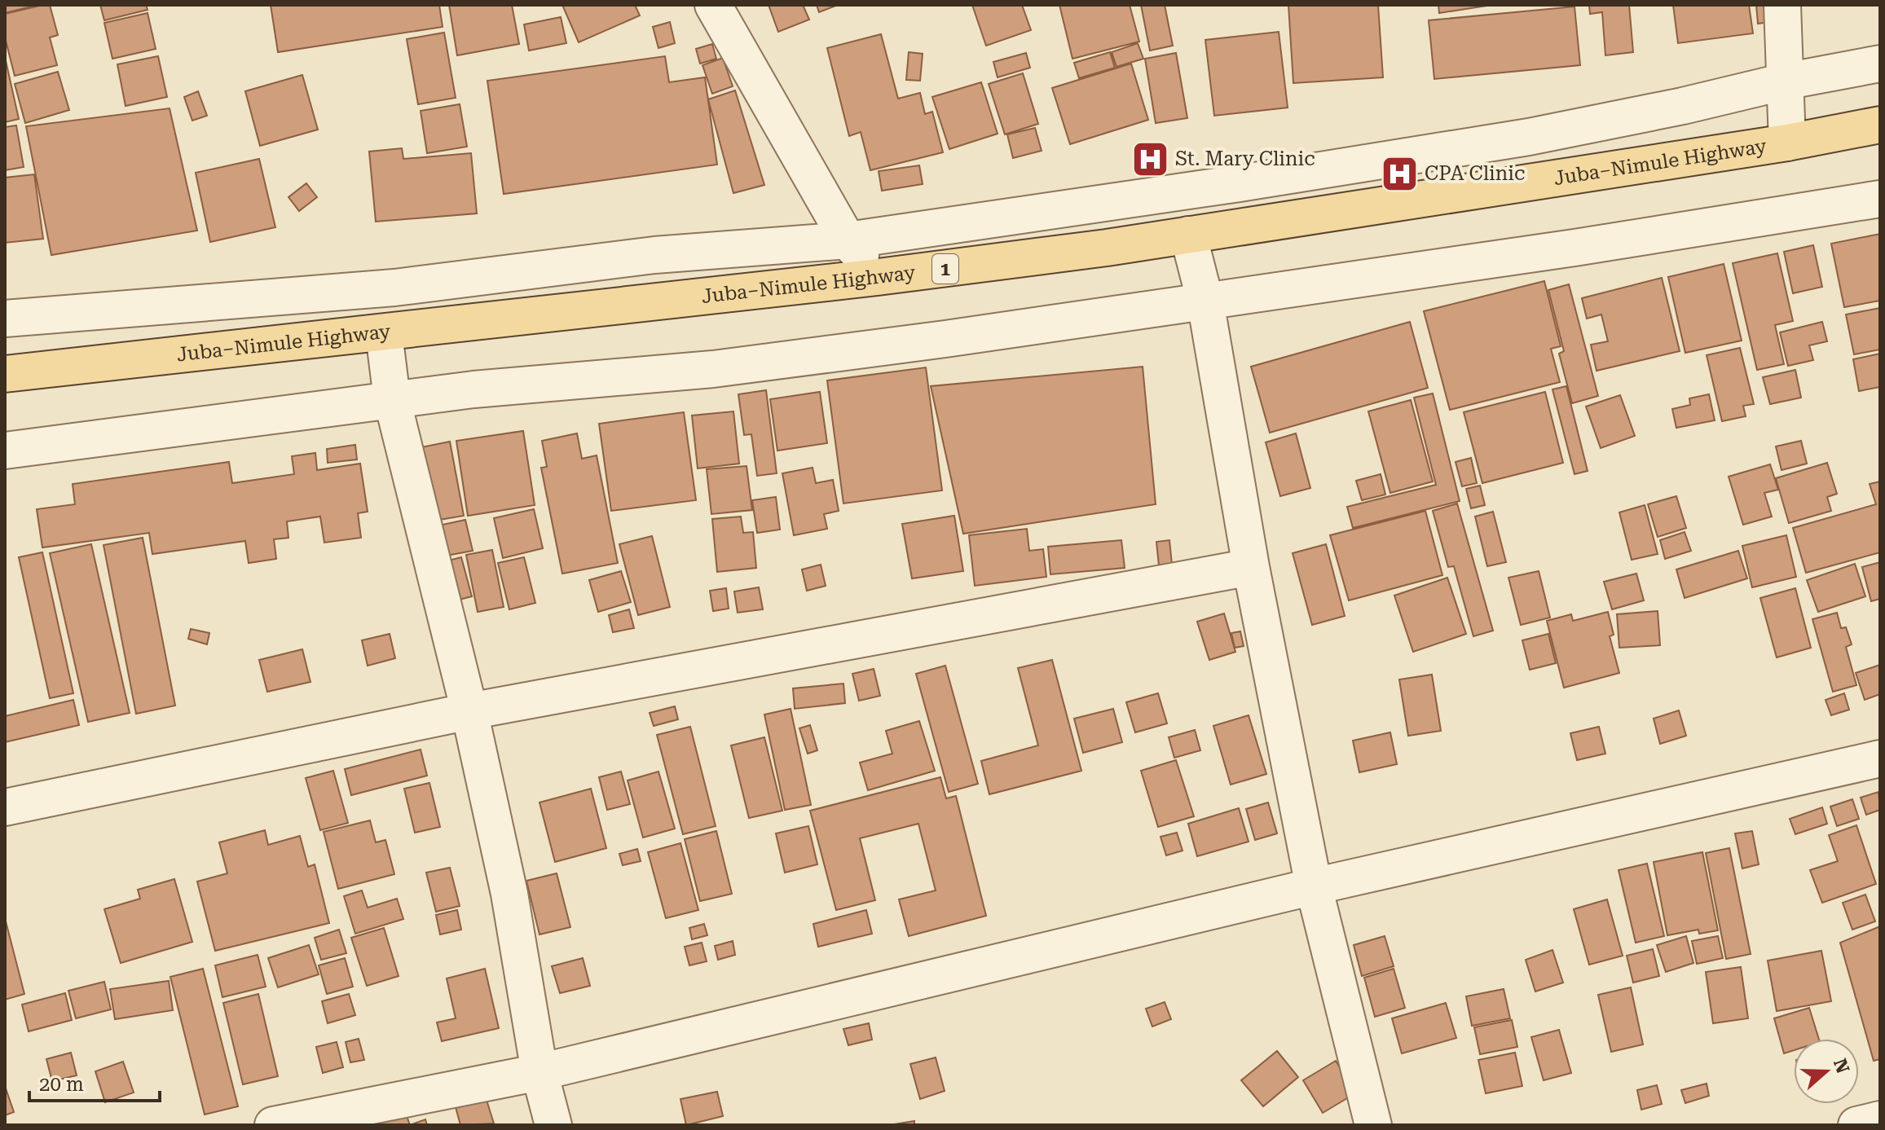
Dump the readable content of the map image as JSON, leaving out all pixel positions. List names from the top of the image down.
{
  "streets": {
    "main road": ["Juba–Nimule Highway", "1"]
  },
  "places": {
    "hospital": ["St. Mary Clinic", "CPA Clinic"]
  },
  "scale_bar": "20 m",
  "north": "right"
}
